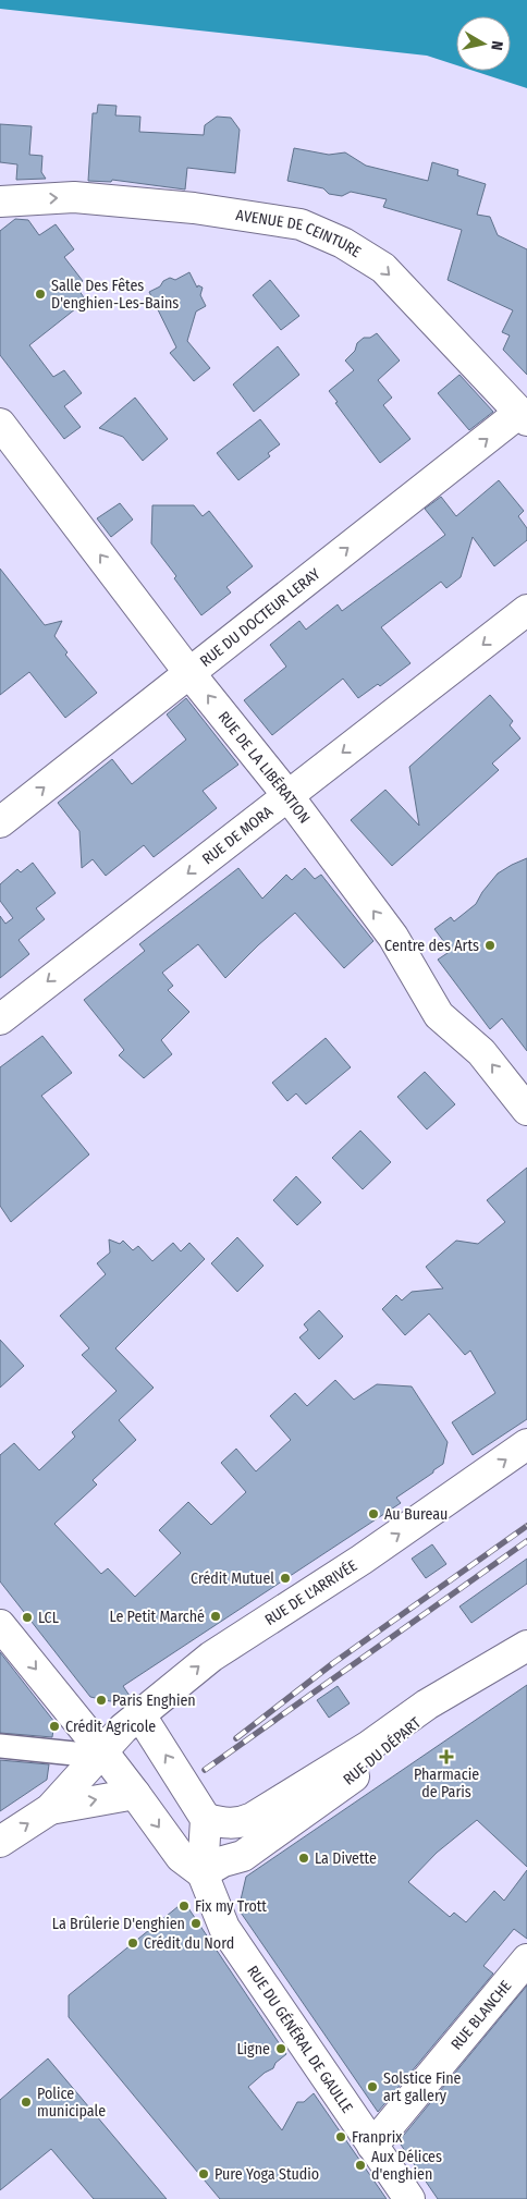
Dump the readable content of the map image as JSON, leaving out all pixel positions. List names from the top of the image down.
{
  "streets": {
    "street": [
      "AVENUE DE CEINTURE",
      "RUE DU DOCTEUR LERAY",
      "RUE DE LA LIBÉRATION",
      "RUE DE MORA",
      "RUE DE L'ARRIVÉE",
      "RUE DU DÉPART",
      "RUE BLANCHE",
      "RUE DU GÉNÉRAL DE GAULLE"
    ]
  },
  "crossings": [
    ["AVENUE DE CEINTURE", "RUE DU DOCTEUR LERAY"],
    ["RUE DU DOCTEUR LERAY", "RUE DE LA LIBÉRATION"],
    ["RUE DE LA LIBÉRATION", "RUE DE MORA"],
    ["RUE DU DÉPART", "RUE DU GÉNÉRAL DE GAULLE"],
    ["RUE BLANCHE", "RUE DU GÉNÉRAL DE GAULLE"]
  ],
  "one_way": [
    "AVENUE DE CEINTURE",
    "RUE DU DOCTEUR LERAY",
    "RUE DE LA LIBÉRATION",
    "RUE DE MORA",
    "RUE DE L'ARRIVÉE"
  ],
  "places": {
    "other": [
      "Salle Des Fêtes D'enghien-Les-Bains",
      "Centre des Arts",
      "Au Bureau",
      "Crédit Mutuel",
      "Le Petit Marché",
      "LCL",
      "Paris Enghien",
      "Crédit Agricole",
      "La Divette",
      "Fix my Trott",
      "La Brûlerie D'enghien",
      "Crédit du Nord",
      "Ligne",
      "Solstice Fine art gallery",
      "Police municipale",
      "Franprix",
      "Aux Délices d'enghien",
      "Pure Yoga Studio"
    ],
    "health": ["Pharmacie de Paris"]
  },
  "north": "right"
}
